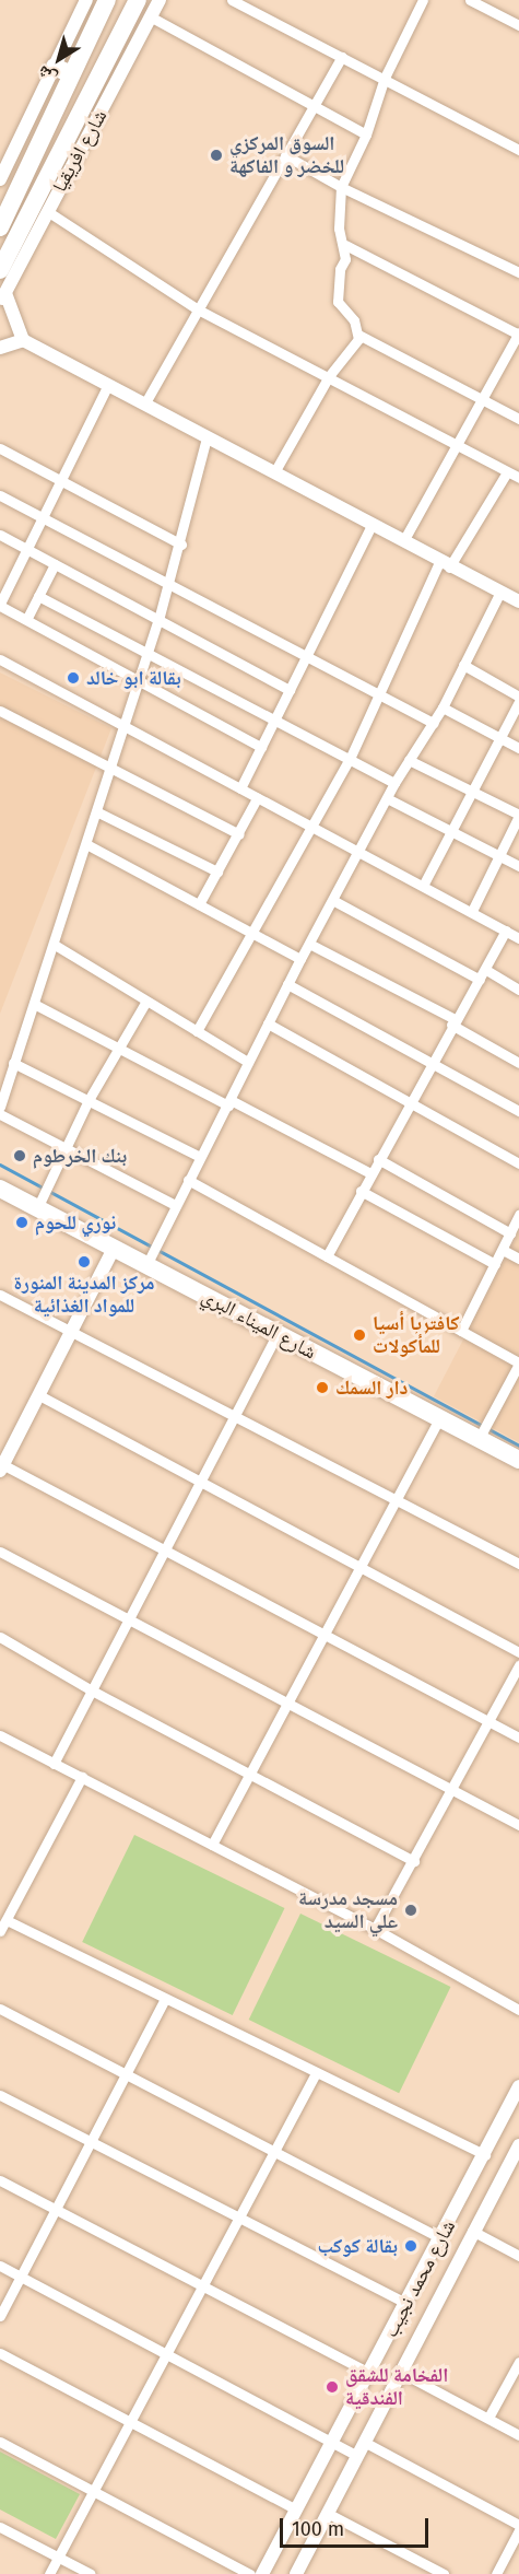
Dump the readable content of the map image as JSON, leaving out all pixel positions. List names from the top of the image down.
{
  "streets": {
    "highway": ["شارع افريقيا", "شارع الميناء البري"],
    "street": ["شارع محمد نجيب"]
  },
  "places": [
    "السوق المركزي للخضر و الفاكهة",
    "بقالة ابو خالد",
    "بنك الخرطوم",
    "نوري للحوم",
    "مركز المدينة المنورة للمواد الغذائية",
    "كافتريا أسيا للمأكولات",
    "دار السمك",
    "مسجد مدرسة علي السيد",
    "بقالة كوكب",
    "الفخامة للشقق الفندقية"
  ],
  "scale_bar": "100 m",
  "north": "bottom left"
}
